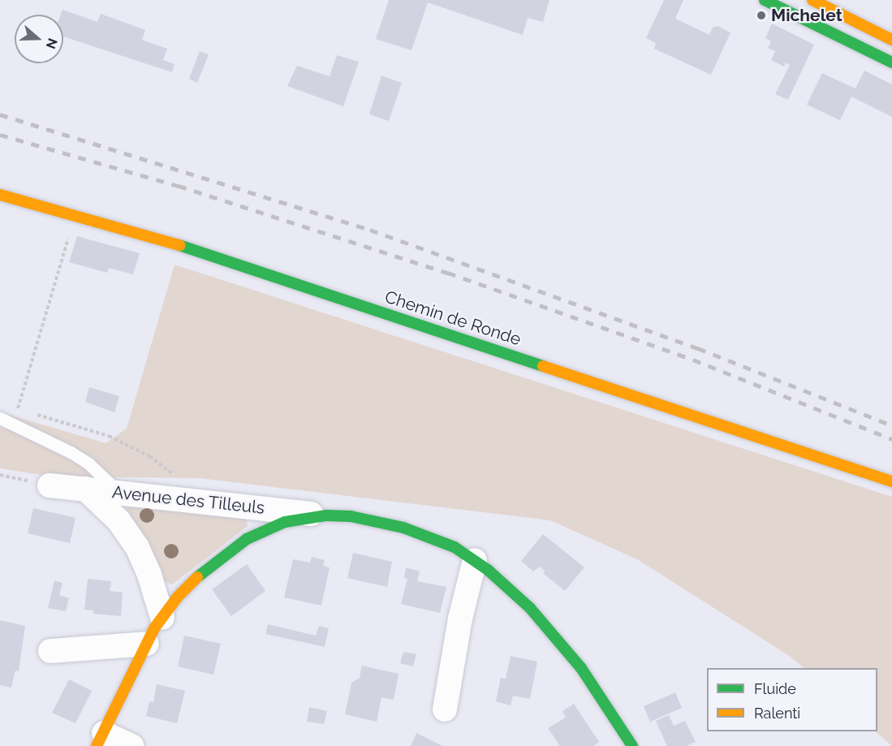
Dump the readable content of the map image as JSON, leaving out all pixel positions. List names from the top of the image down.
{
  "streets": {
    "street": ["Chemin de Ronde", "Avenue des Tilleuls"]
  },
  "places": ["Michelet"],
  "legend": ["Fluide", "Ralenti"],
  "north": "right"
}
